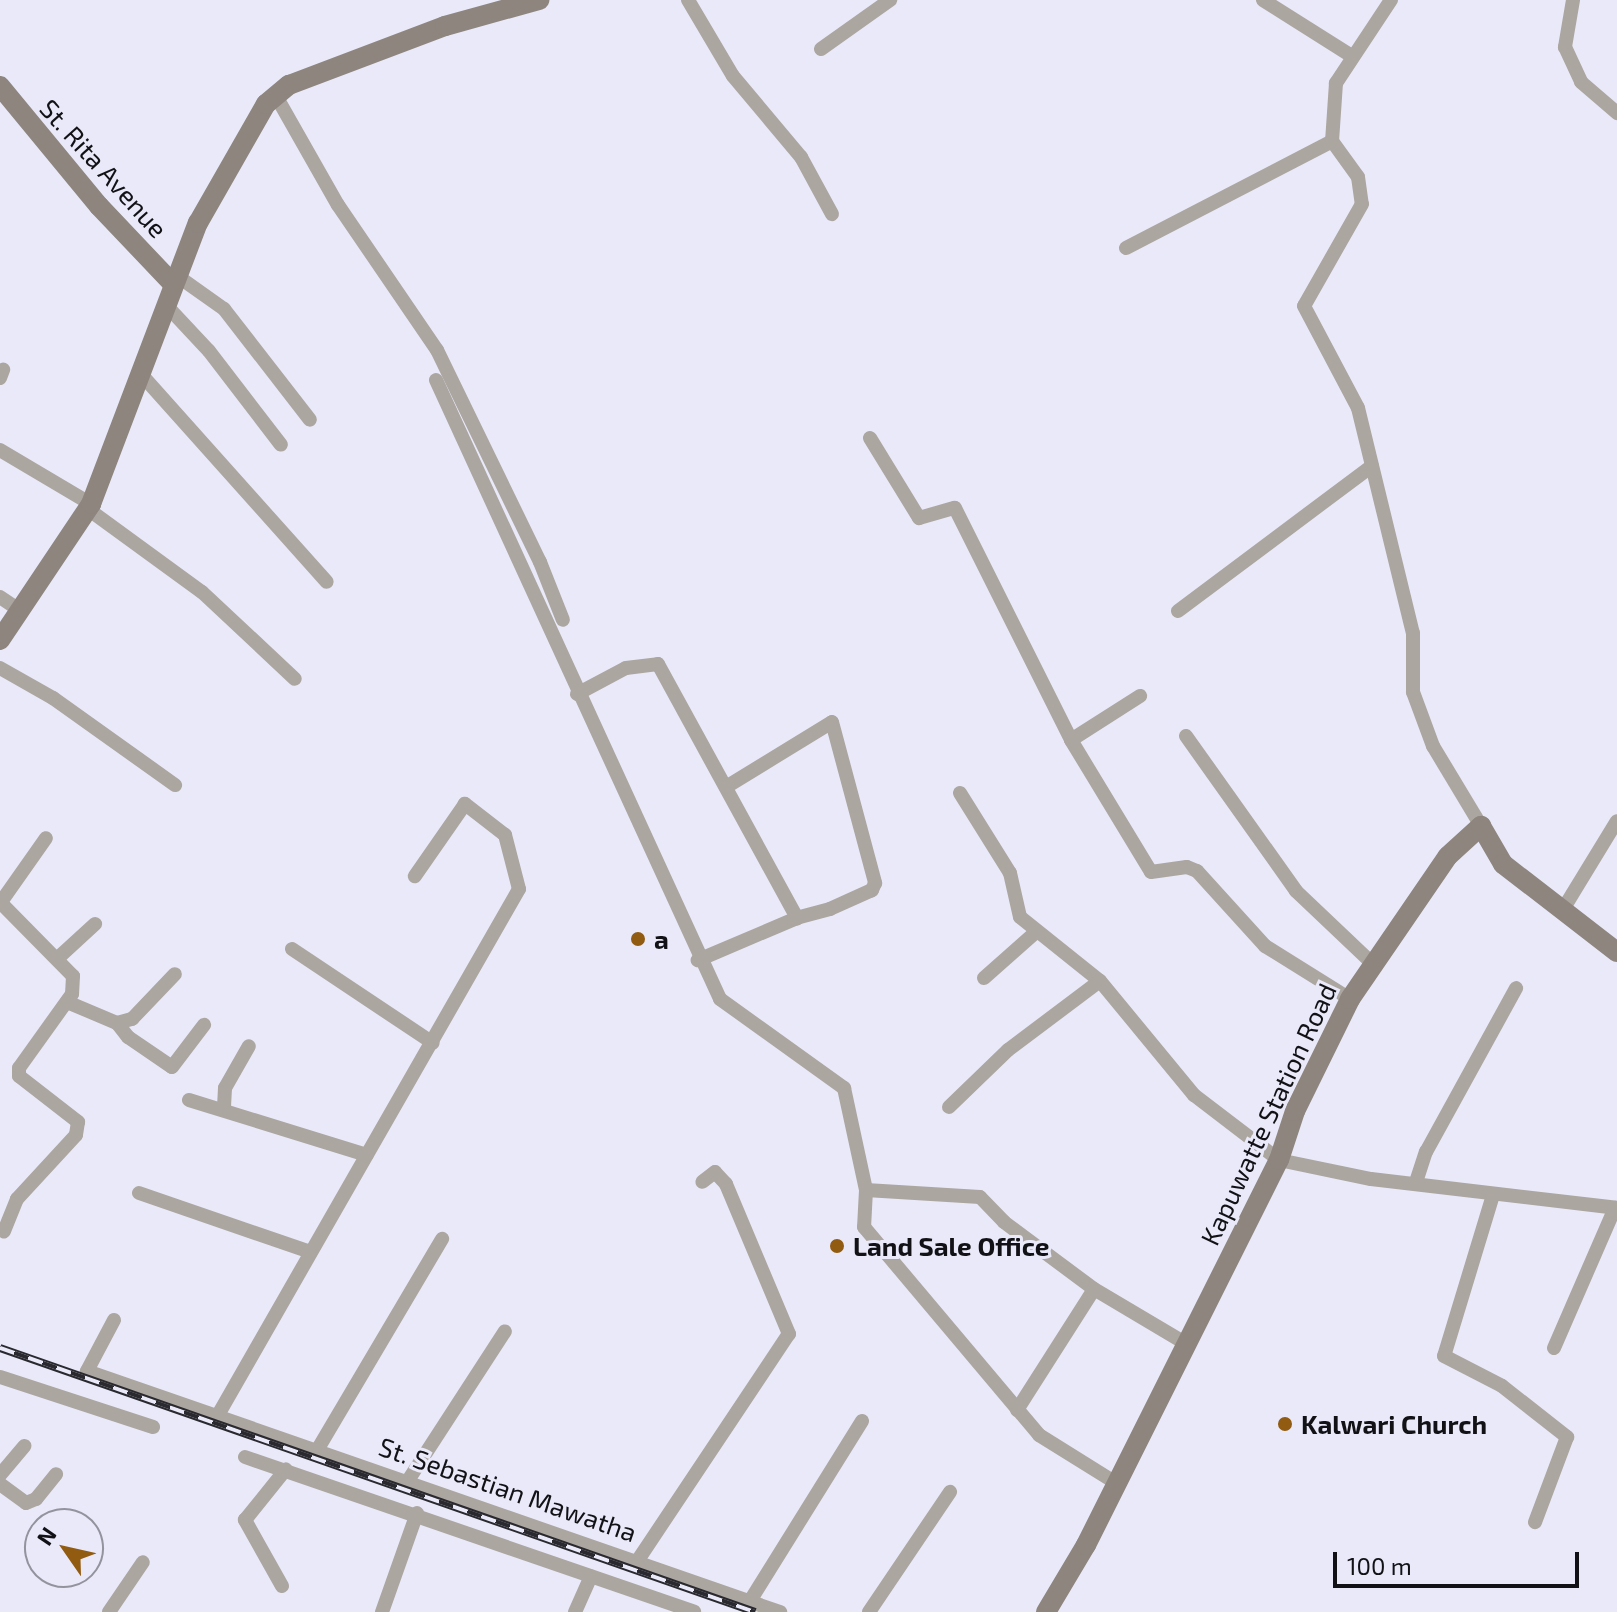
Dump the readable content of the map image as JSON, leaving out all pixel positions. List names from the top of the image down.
{
  "streets": {
    "street": ["St. Rita Avenue", "Kapuwatte Station Road", "St. Sebastian Mawatha"]
  },
  "places": ["a", "Land Sale Office", "Kalwari Church"],
  "scale_bar": "100 m",
  "north": "top left"
}
